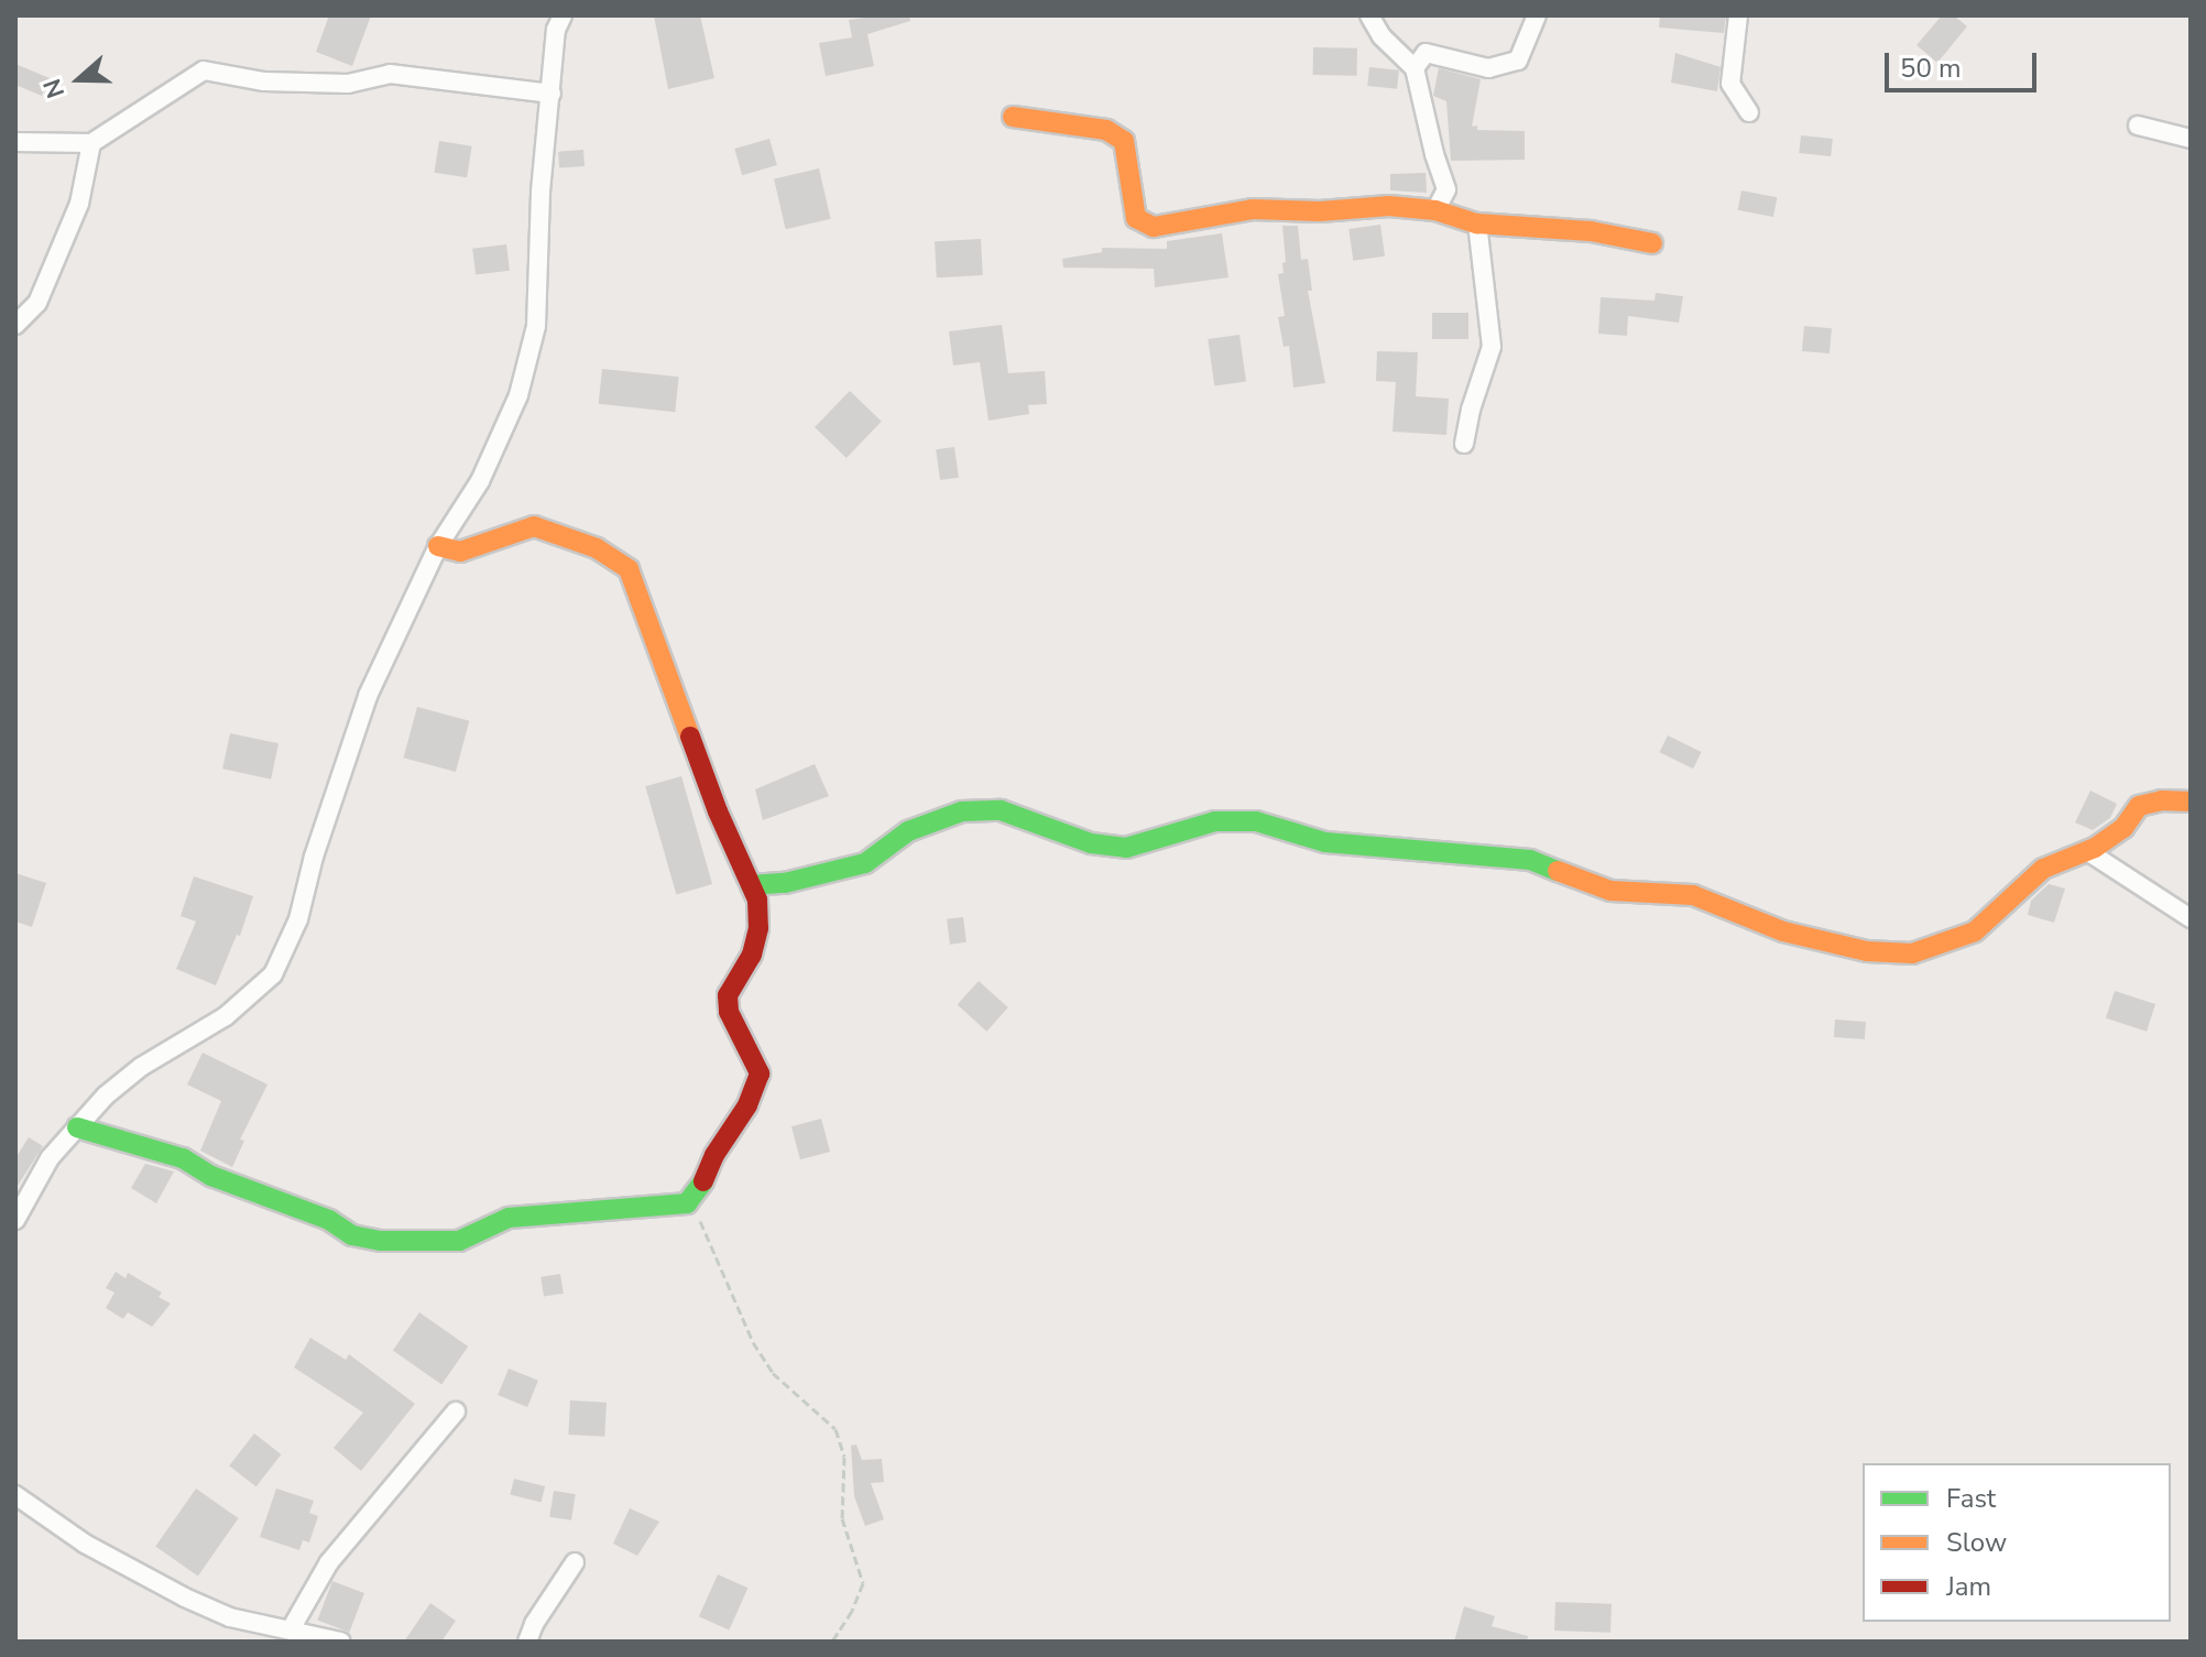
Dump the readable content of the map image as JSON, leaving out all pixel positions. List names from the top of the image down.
{
  "legend": ["Fast", "Slow", "Jam"],
  "scale_bar": "50 m",
  "north": "left"
}
